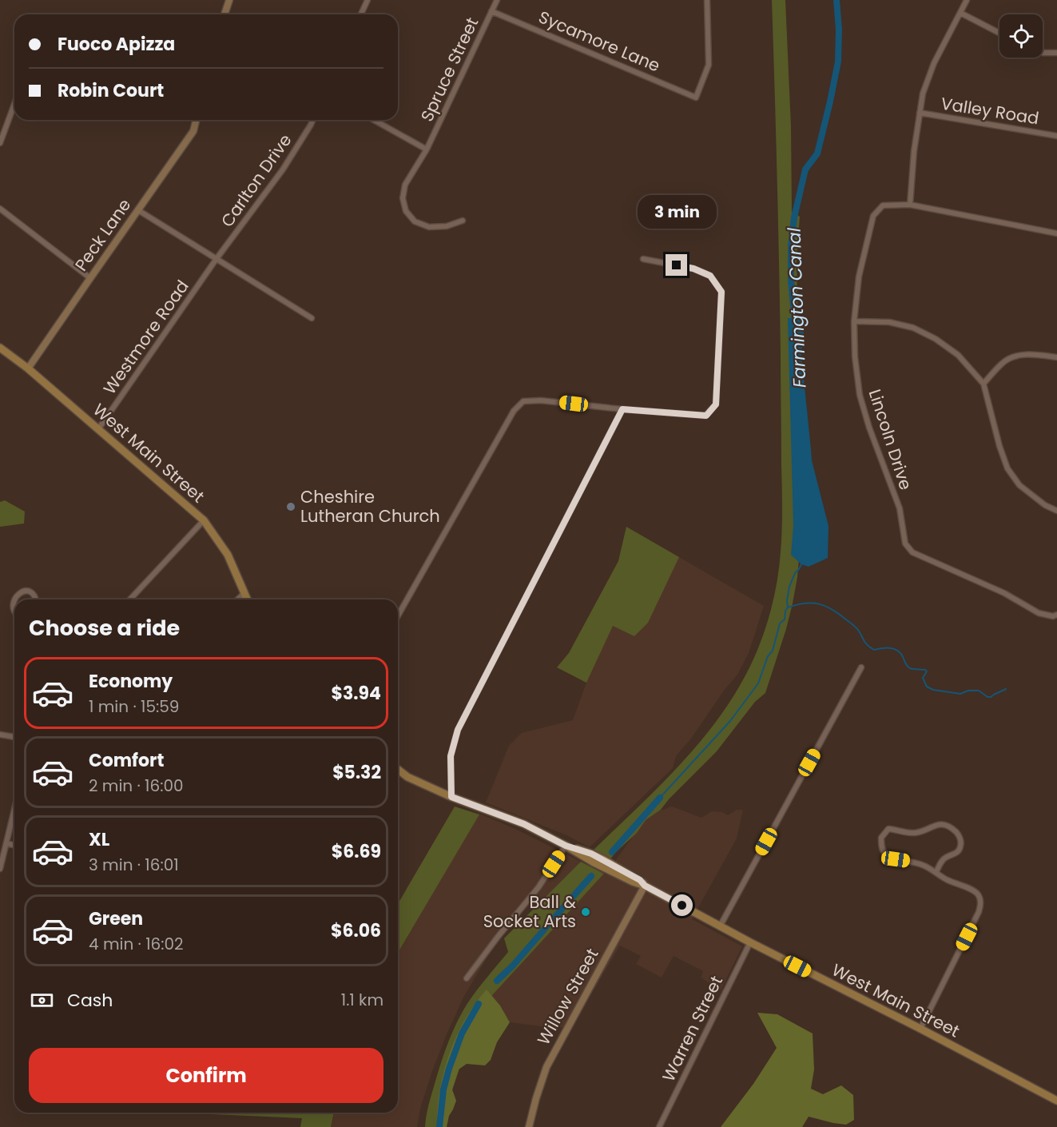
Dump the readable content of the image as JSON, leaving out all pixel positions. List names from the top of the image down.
{
  "streets": {
    "main road": ["West Main Street"],
    "street": [
      "Sycamore Lane",
      "Spruce Street",
      "Valley Road",
      "Carlton Drive",
      "Peck Lane",
      "Westmore Road",
      "Lincoln Drive",
      "Willow Street",
      "Warren Street"
    ]
  },
  "crossings": [
    ["Sycamore Lane", "Spruce Street"],
    ["Carlton Drive", "Westmore Road"],
    ["Peck Lane", "West Main Street"],
    ["Westmore Road", "West Main Street"],
    ["West Main Street", "Willow Street"],
    ["West Main Street", "Warren Street"]
  ],
  "water": ["Farmington Canal"],
  "places": ["Cheshire Lutheran Church", "Ball & Socket Arts"],
  "page": {
    "banner": ["Fuoco Apizza", "Robin Court"],
    "bubble": "3 min",
    "heading": "Choose a ride",
    "list": [
      {
        "name": "Economy",
        "note": "1 min · 15:59",
        "value": "$3.94"
      },
      {
        "name": "Comfort",
        "note": "2 min · 16:00",
        "value": "$5.32"
      },
      {
        "name": "XL",
        "note": "3 min · 16:01",
        "value": "$6.69"
      },
      {
        "name": "Green",
        "note": "4 min · 16:02",
        "value": "$6.06"
      }
    ],
    "pay": ["Cash", "1.1 km"],
    "buttons": "Confirm"
  }
}
